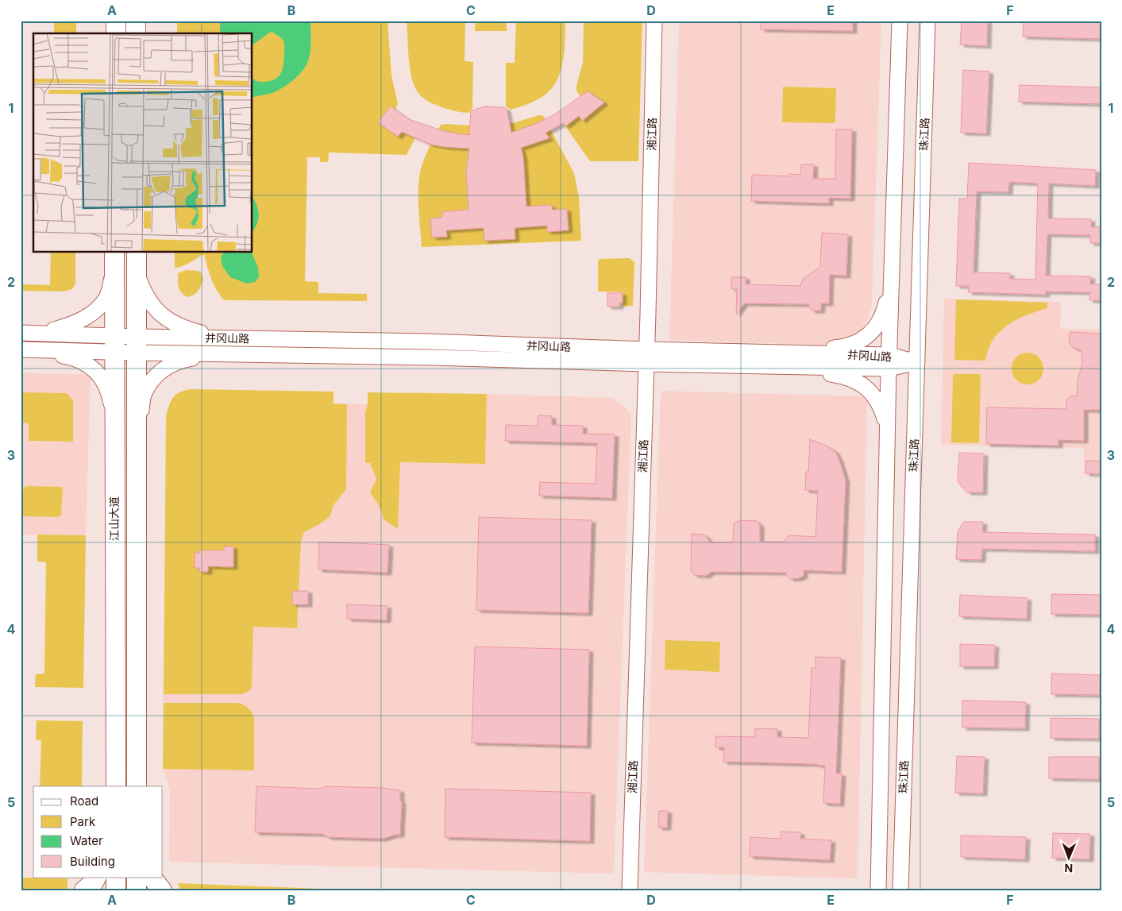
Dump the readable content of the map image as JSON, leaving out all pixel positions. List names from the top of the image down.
{
  "streets": {
    "main road": ["江山大道"],
    "street": ["湘江路", "珠江路", "井冈山路"]
  },
  "crossings": [
    ["湘江路", "井冈山路"],
    ["珠江路", "井冈山路"],
    ["井冈山路", "江山大道"]
  ],
  "legend": [
    "Road",
    "Park",
    "Water",
    "Building"
  ],
  "north": "bottom",
  "grid": {
    "columns": [
      "A",
      "B",
      "C",
      "D",
      "E",
      "F"
    ],
    "rows": [
      "1",
      "2",
      "3",
      "4",
      "5"
    ]
  }
}
